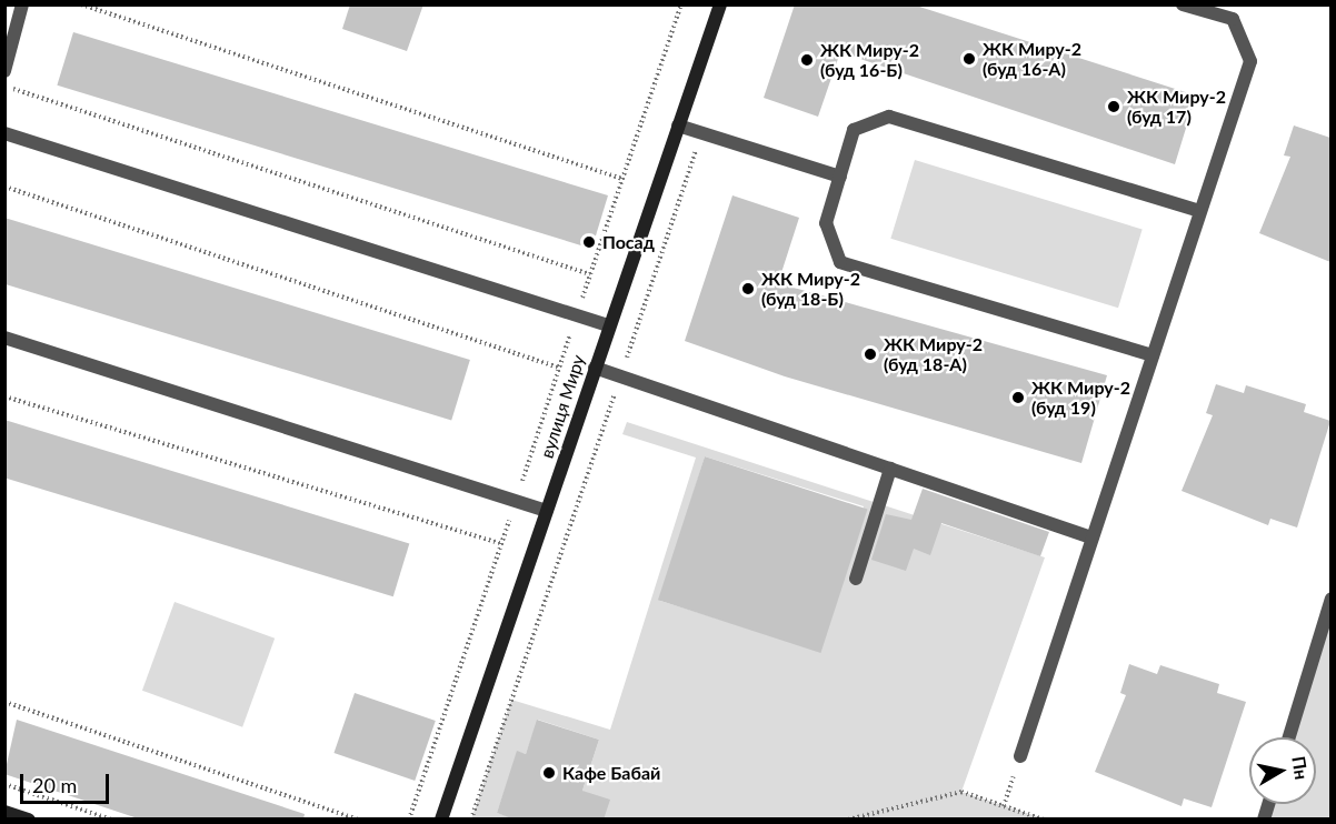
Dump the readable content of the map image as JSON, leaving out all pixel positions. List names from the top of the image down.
{
  "streets": {
    "street": ["вулиця Миру"]
  },
  "places": [
    "ЖК Миру-2 (буд 16-А)",
    "ЖК Миру-2 (буд 16-Б)",
    "ЖК Миру-2 (буд 17)",
    "Посад",
    "ЖК Миру-2 (буд 18-Б)",
    "ЖК Миру-2 (буд 18-А)",
    "ЖК Миру-2 (буд 19)",
    "Кафе Бабай"
  ],
  "scale_bar": "20 m",
  "north": "right"
}
